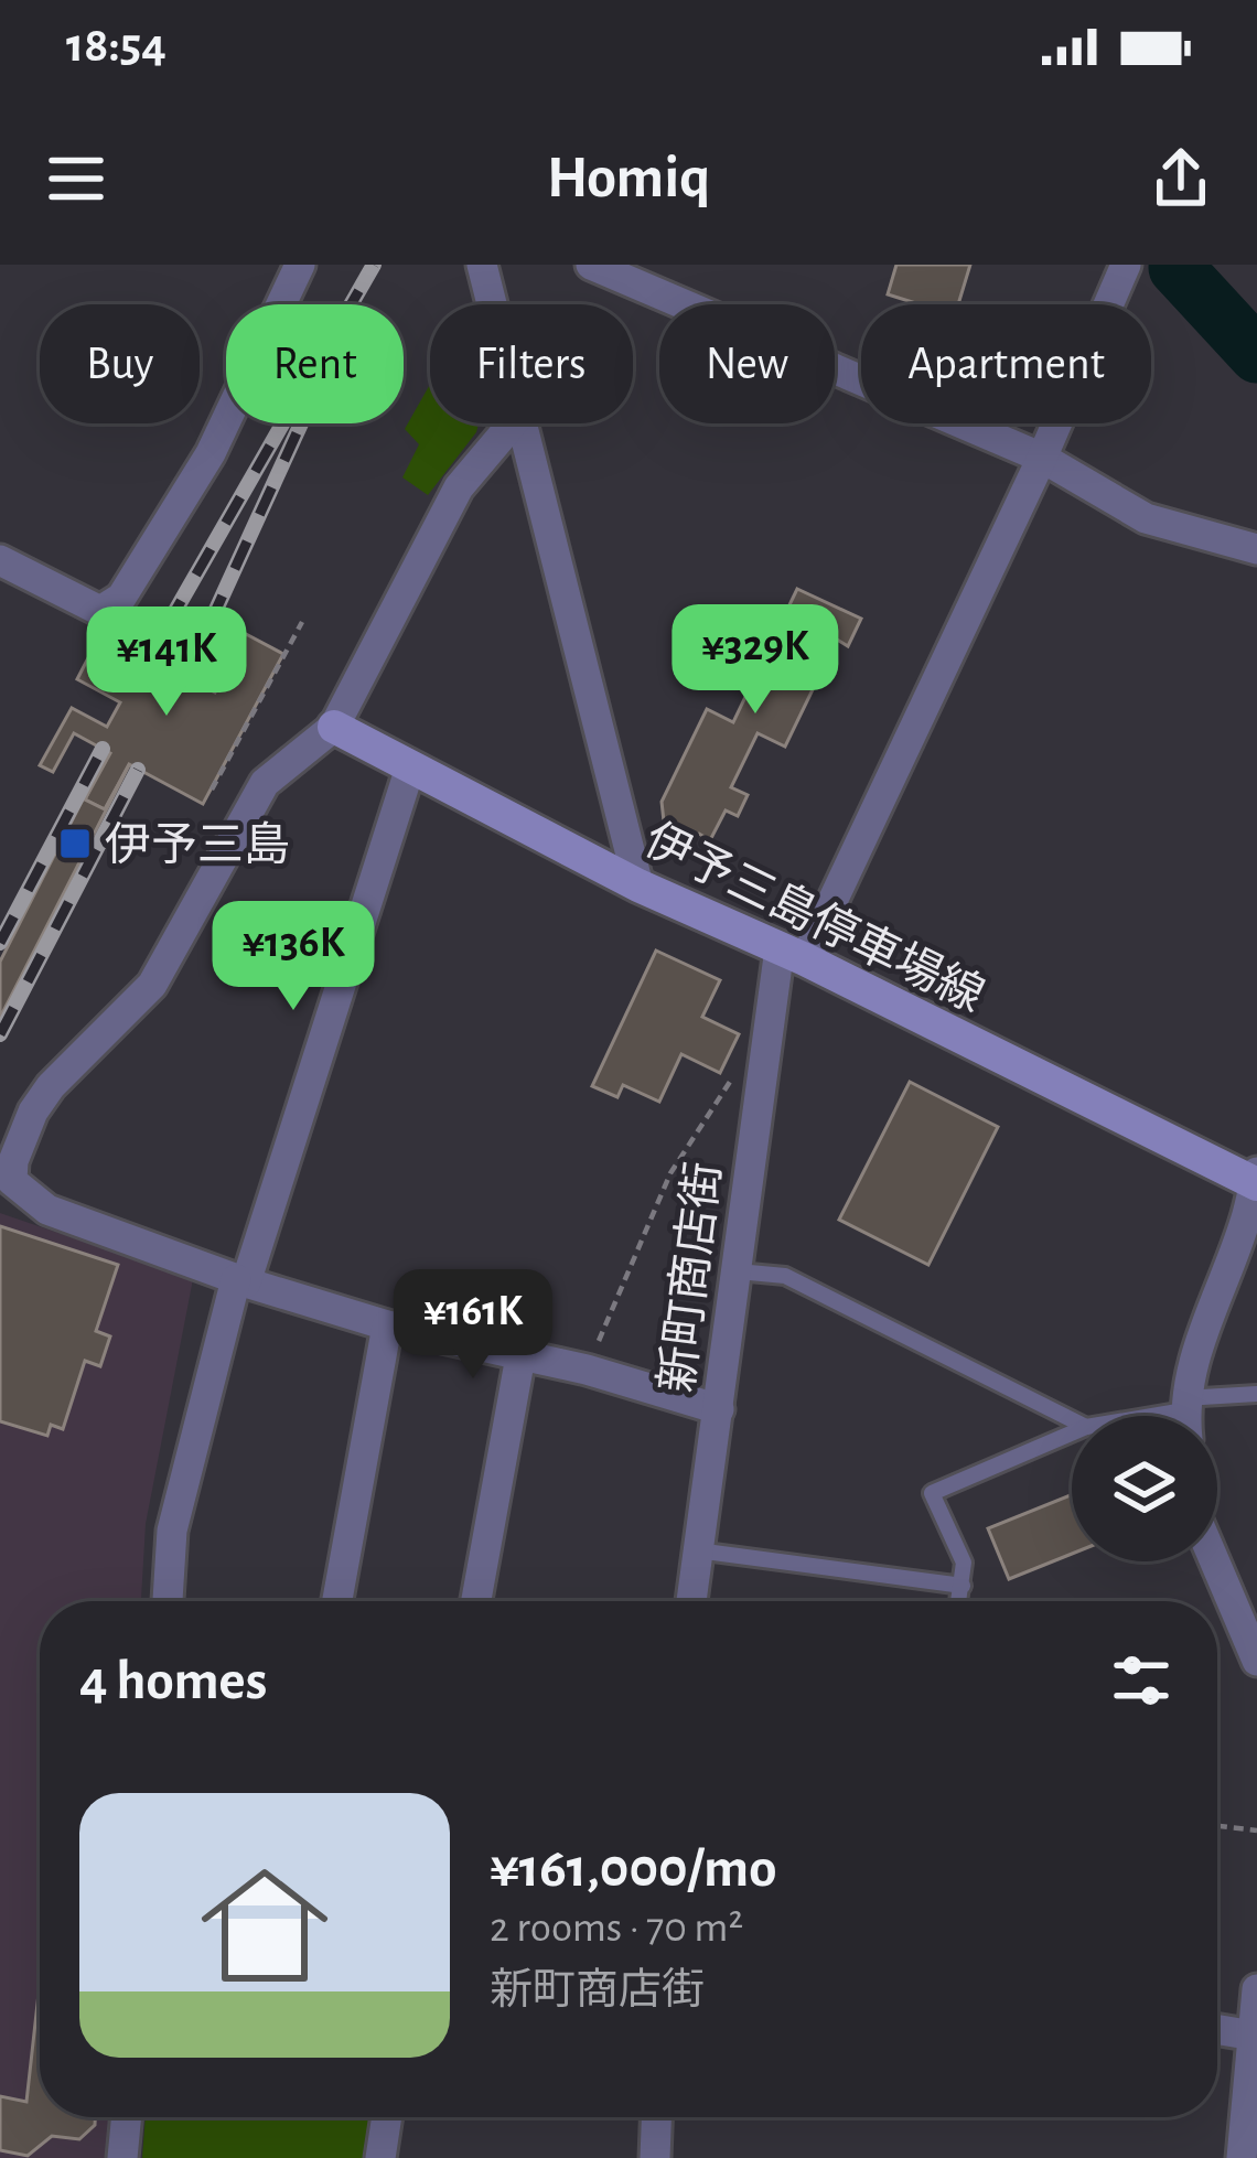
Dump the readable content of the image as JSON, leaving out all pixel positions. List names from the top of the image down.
{
  "streets": {
    "main road": ["伊予三島停車場線"],
    "street": ["新町商店街"]
  },
  "crossings": [
    ["伊予三島停車場線", "新町商店街"]
  ],
  "places": {
    "transit": ["伊予三島"]
  },
  "page": {
    "status": "18:54",
    "header": "Homiq",
    "chip": [
      "Buy",
      "Rent",
      "Filters",
      "New",
      "Apartment"
    ],
    "price": [
      "¥329K",
      "¥141K",
      "¥136K",
      "¥161K"
    ],
    "heading": "4 homes",
    "list": [
      {
        "name": "¥161,000/mo",
        "note": "2 rooms · 70 m² · 新町商店街"
      }
    ]
  }
}
